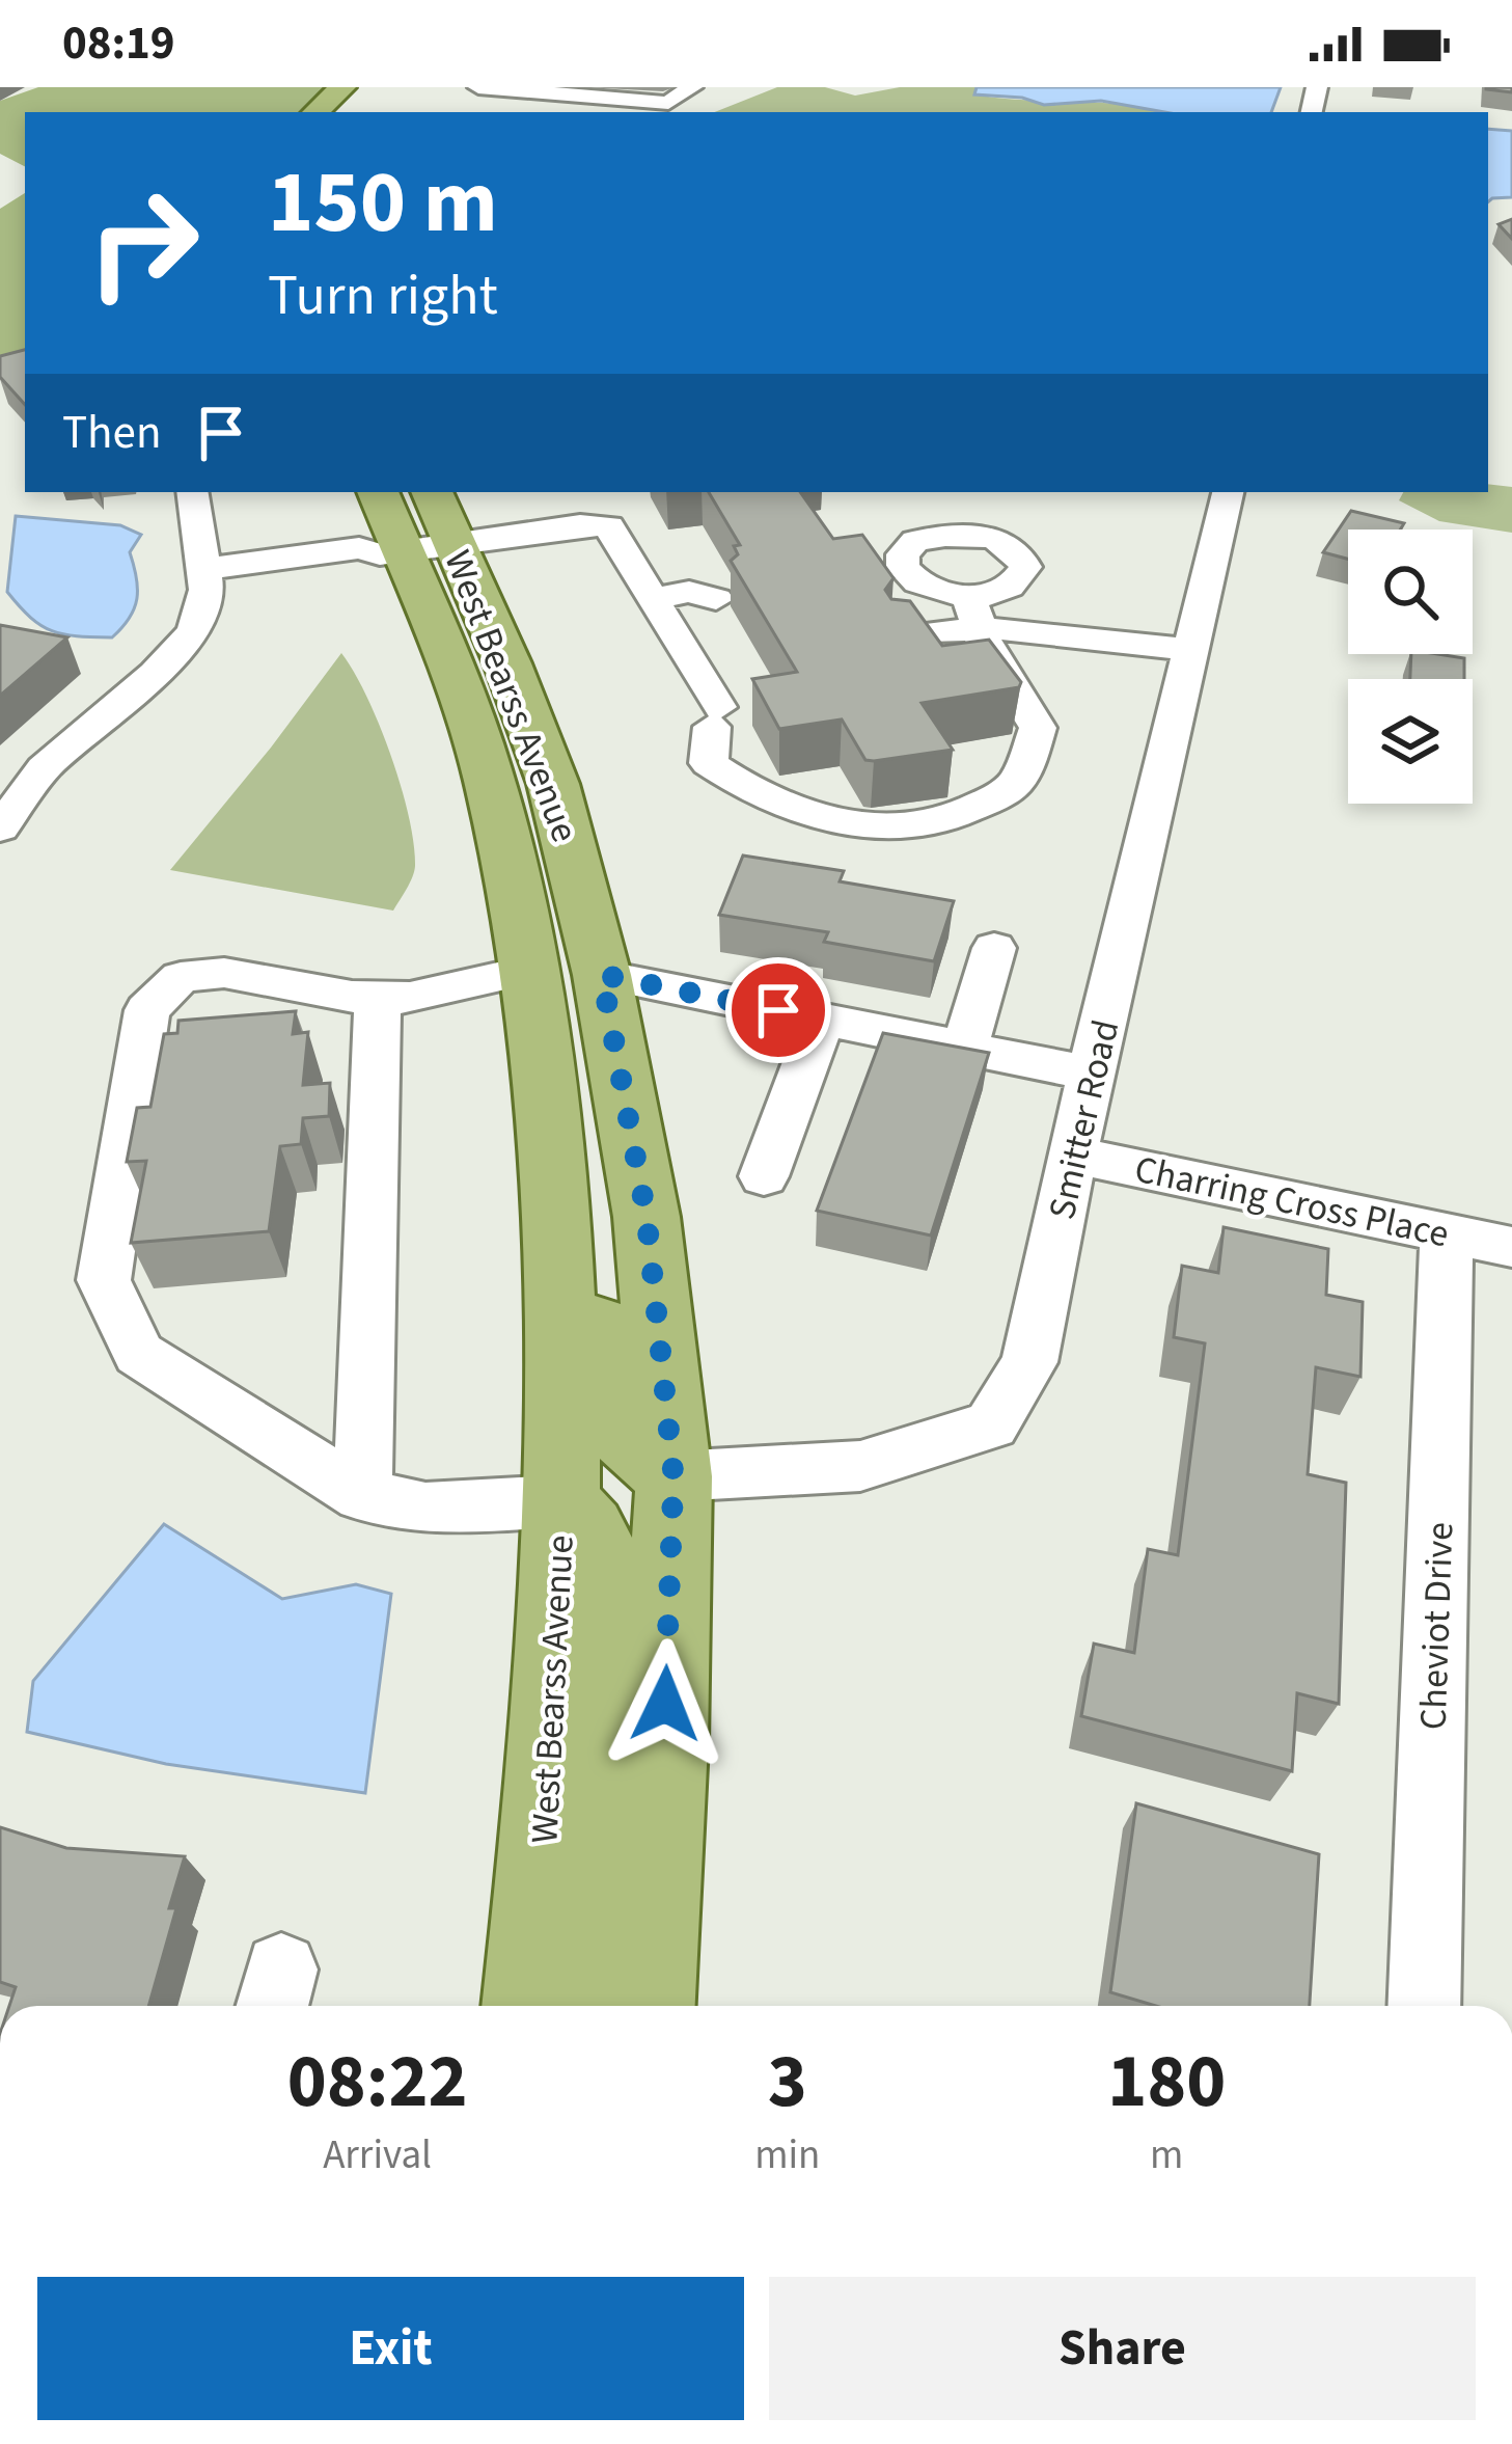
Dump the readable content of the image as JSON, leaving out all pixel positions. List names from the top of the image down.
{
  "streets": {
    "main road": ["West Bearss Avenue"],
    "street": ["Smitter Road", "Charring Cross Place", "Cheviot Drive"]
  },
  "crossings": [
    ["West Bearss Avenue", "Smitter Road"],
    ["Smitter Road", "Charring Cross Place"],
    ["Charring Cross Place", "Cheviot Drive"]
  ],
  "page": {
    "status": "08:19",
    "turn": ["150 m", "Turn right"],
    "then": "Then",
    "eta": [
      "08:22",
      "Arrival",
      "3",
      "min",
      "180",
      "m"
    ],
    "buttons": ["Exit", "Share"]
  }
}
